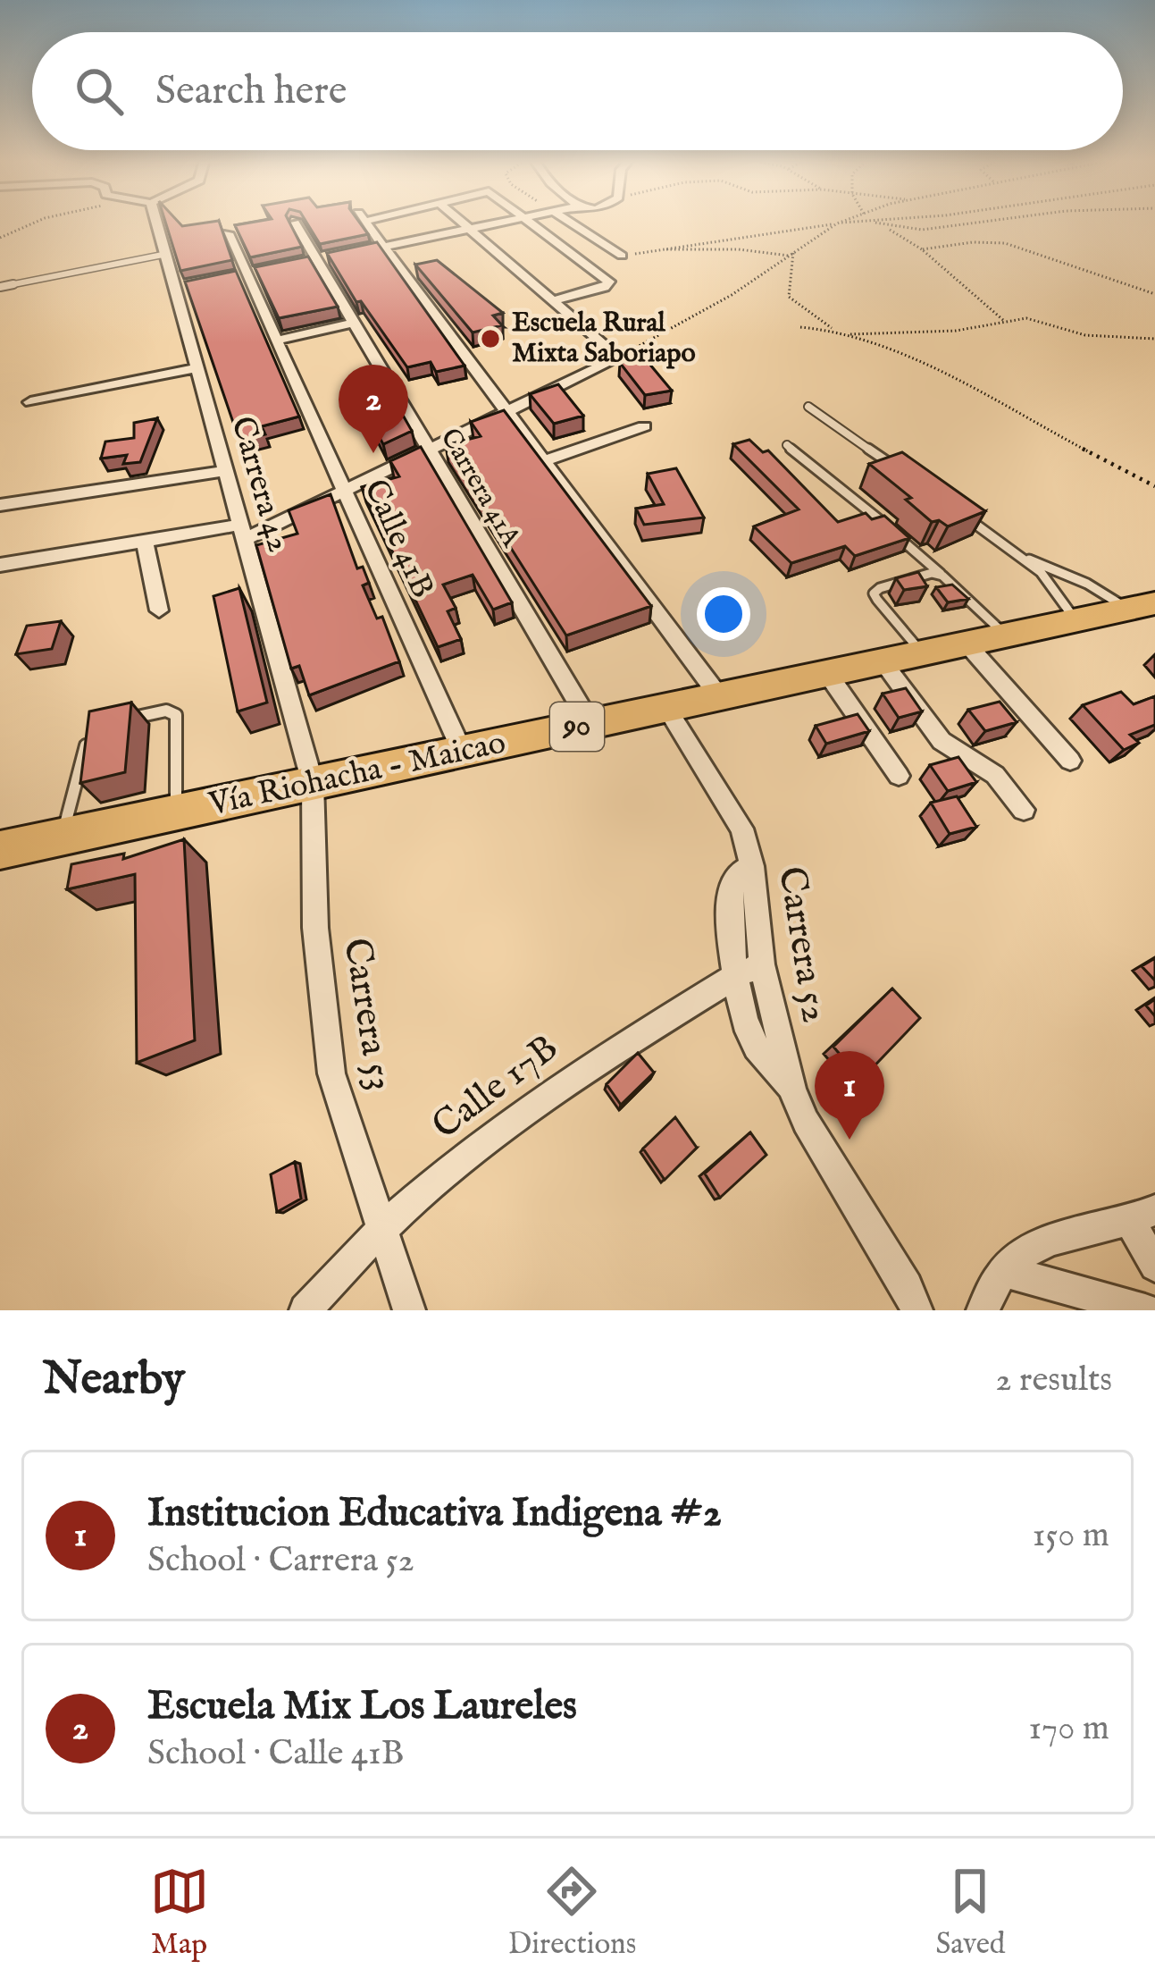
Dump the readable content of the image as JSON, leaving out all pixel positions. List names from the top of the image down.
{
  "streets": {
    "highway": ["90", "Vía Riohacha - Maicao"],
    "street": [
      "Carrera 42",
      "Carrera 41A",
      "Calle 41B",
      "Carrera 52",
      "Carrera 53",
      "Calle 17B"
    ]
  },
  "crossings": [
    ["Carrera 42", "Vía Riohacha - Maicao"],
    ["Carrera 42", "Carrera 53"],
    ["Carrera 41A", "Vía Riohacha - Maicao"],
    ["Calle 41B", "Vía Riohacha - Maicao"],
    ["Vía Riohacha - Maicao", "Carrera 52"],
    ["Vía Riohacha - Maicao", "Carrera 53"],
    ["Carrera 52", "Calle 17B"],
    ["Carrera 53", "Calle 17B"]
  ],
  "places": ["Escuela Rural Mixta Saboriapo"],
  "page": {
    "search": "Search here",
    "pins": ["2", "1"],
    "heading": ["Nearby", "2 results"],
    "list": [
      {
        "mark": "1",
        "name": "Institucion Educativa Indigena #2",
        "note": "School · Carrera 52",
        "value": "150 m"
      },
      {
        "mark": "2",
        "name": "Escuela Mix Los Laureles",
        "note": "School · Calle 41B",
        "value": "170 m"
      }
    ],
    "nav": ["Map", "Directions", "Saved"]
  }
}
